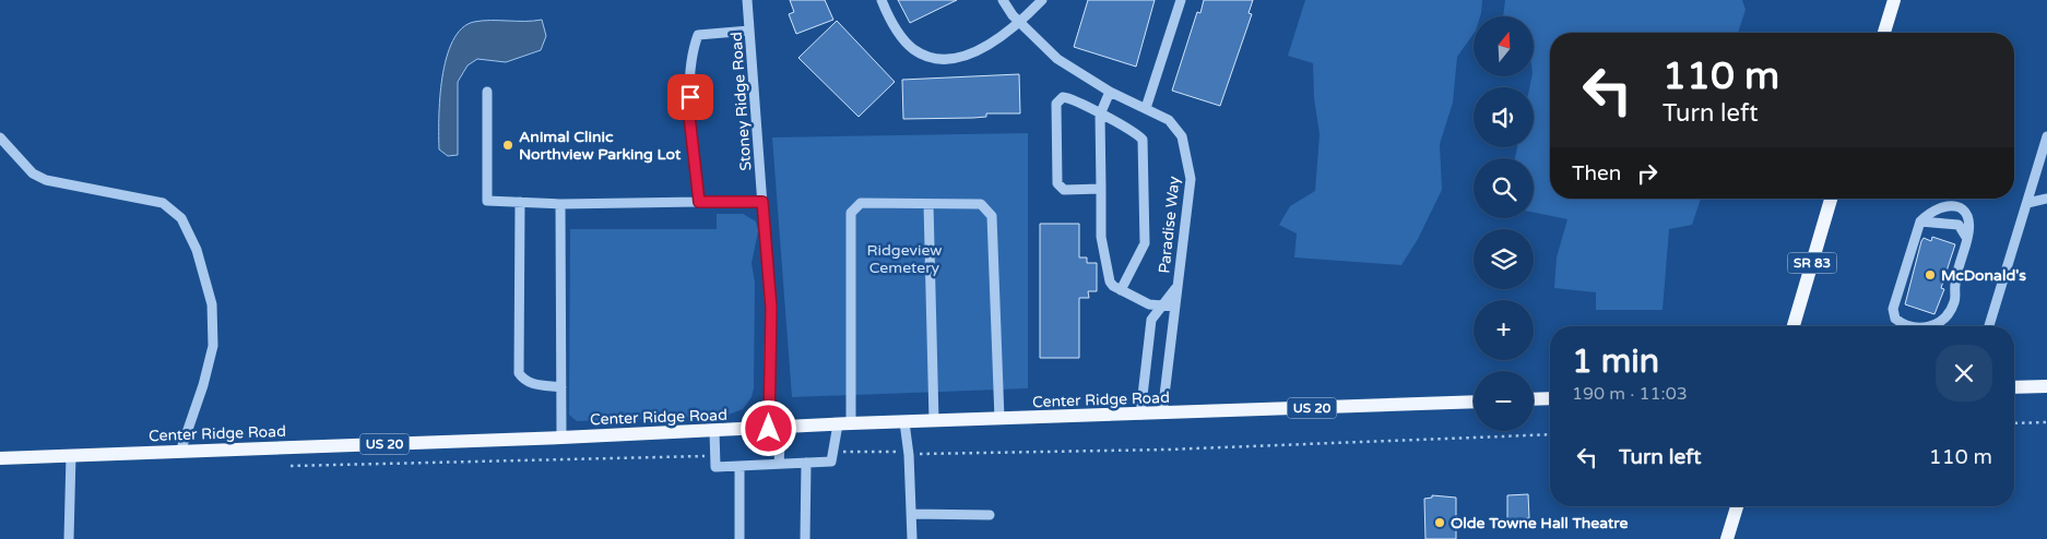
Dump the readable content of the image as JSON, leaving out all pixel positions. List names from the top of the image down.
{
  "streets": {
    "main road": ["SR 83", "Center Ridge Road", "US 20"],
    "street": ["Stoney Ridge Road", "Paradise Way"]
  },
  "crossings": [
    ["Stoney Ridge Road", "Center Ridge Road"],
    ["Paradise Way", "Center Ridge Road"]
  ],
  "parks": ["Ridgeview Cemetery"],
  "places": ["Animal Clinic Northview Parking Lot", "McDonald's", "Olde Towne Hall Theatre"],
  "north": "top",
  "page": {
    "map_buttons": ["+", "−"],
    "turn": ["110 m", "Turn left"],
    "then": "Then",
    "heading": ["1 min", "190 m · 11:03"],
    "list": [
      {
        "name": "Turn left",
        "value": "110 m"
      }
    ]
  }
}
